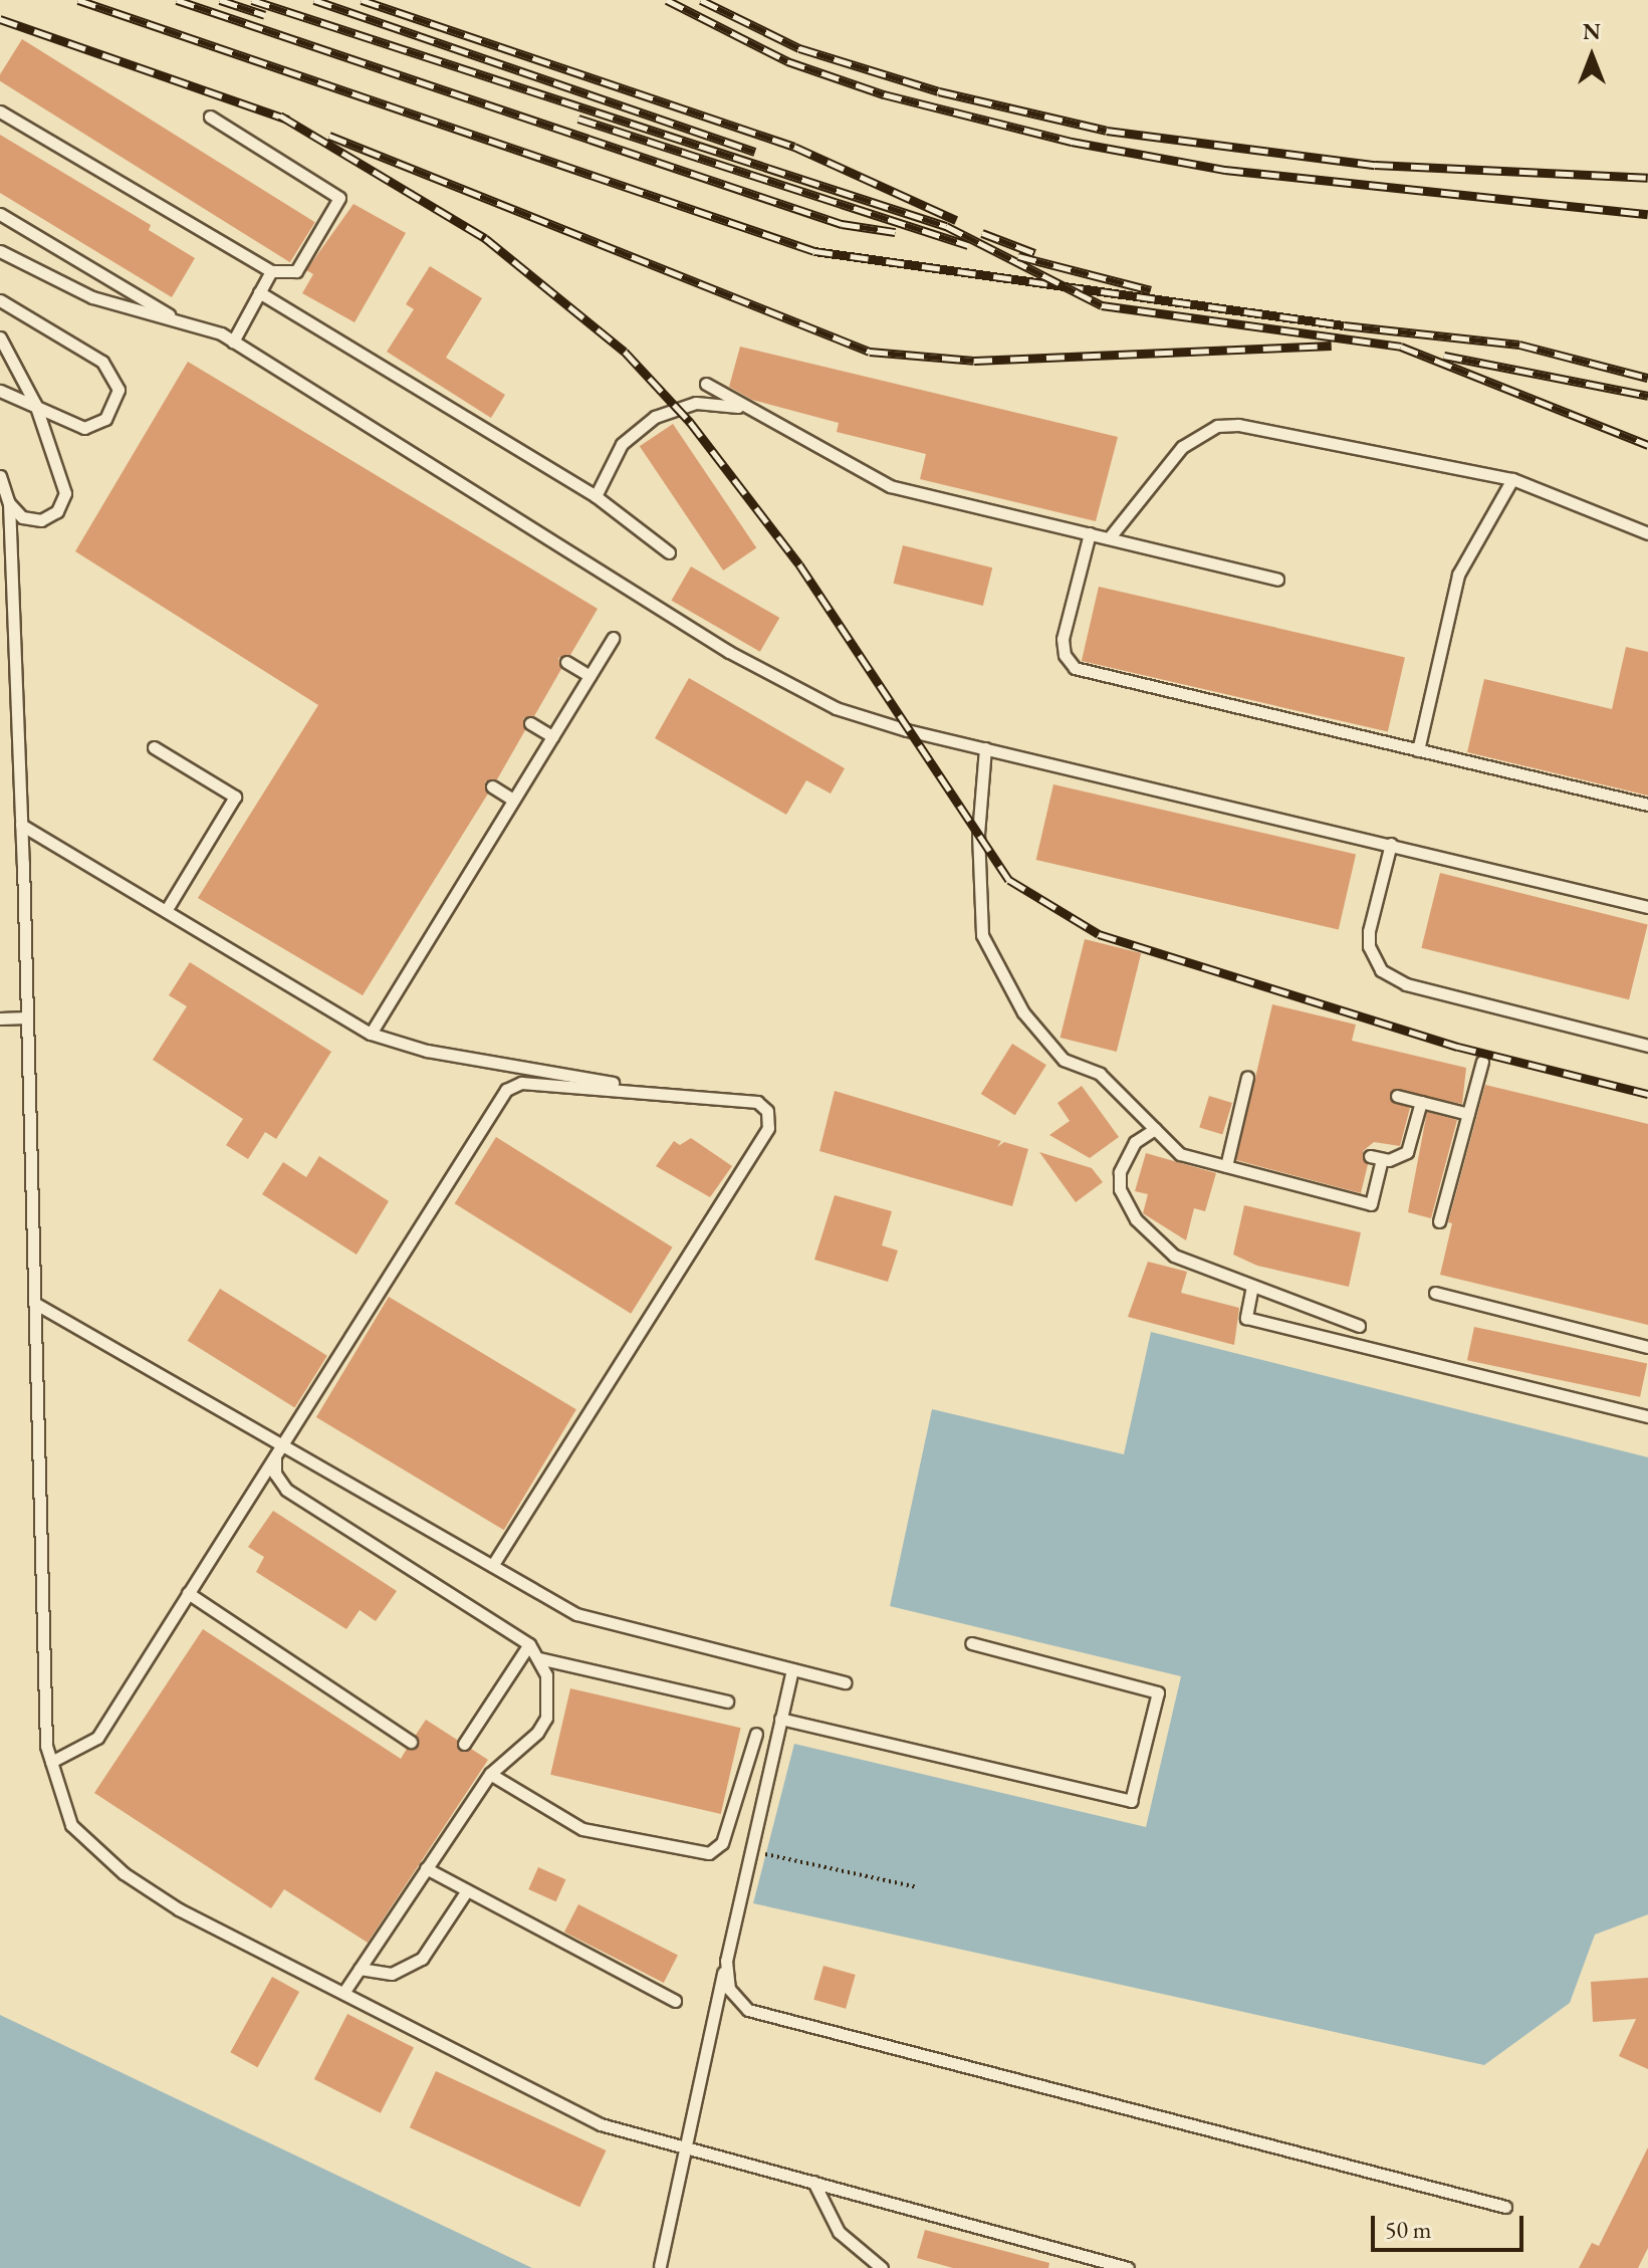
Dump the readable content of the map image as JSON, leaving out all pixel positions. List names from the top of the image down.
{
  "scale_bar": "50 m",
  "north": "top"
}
